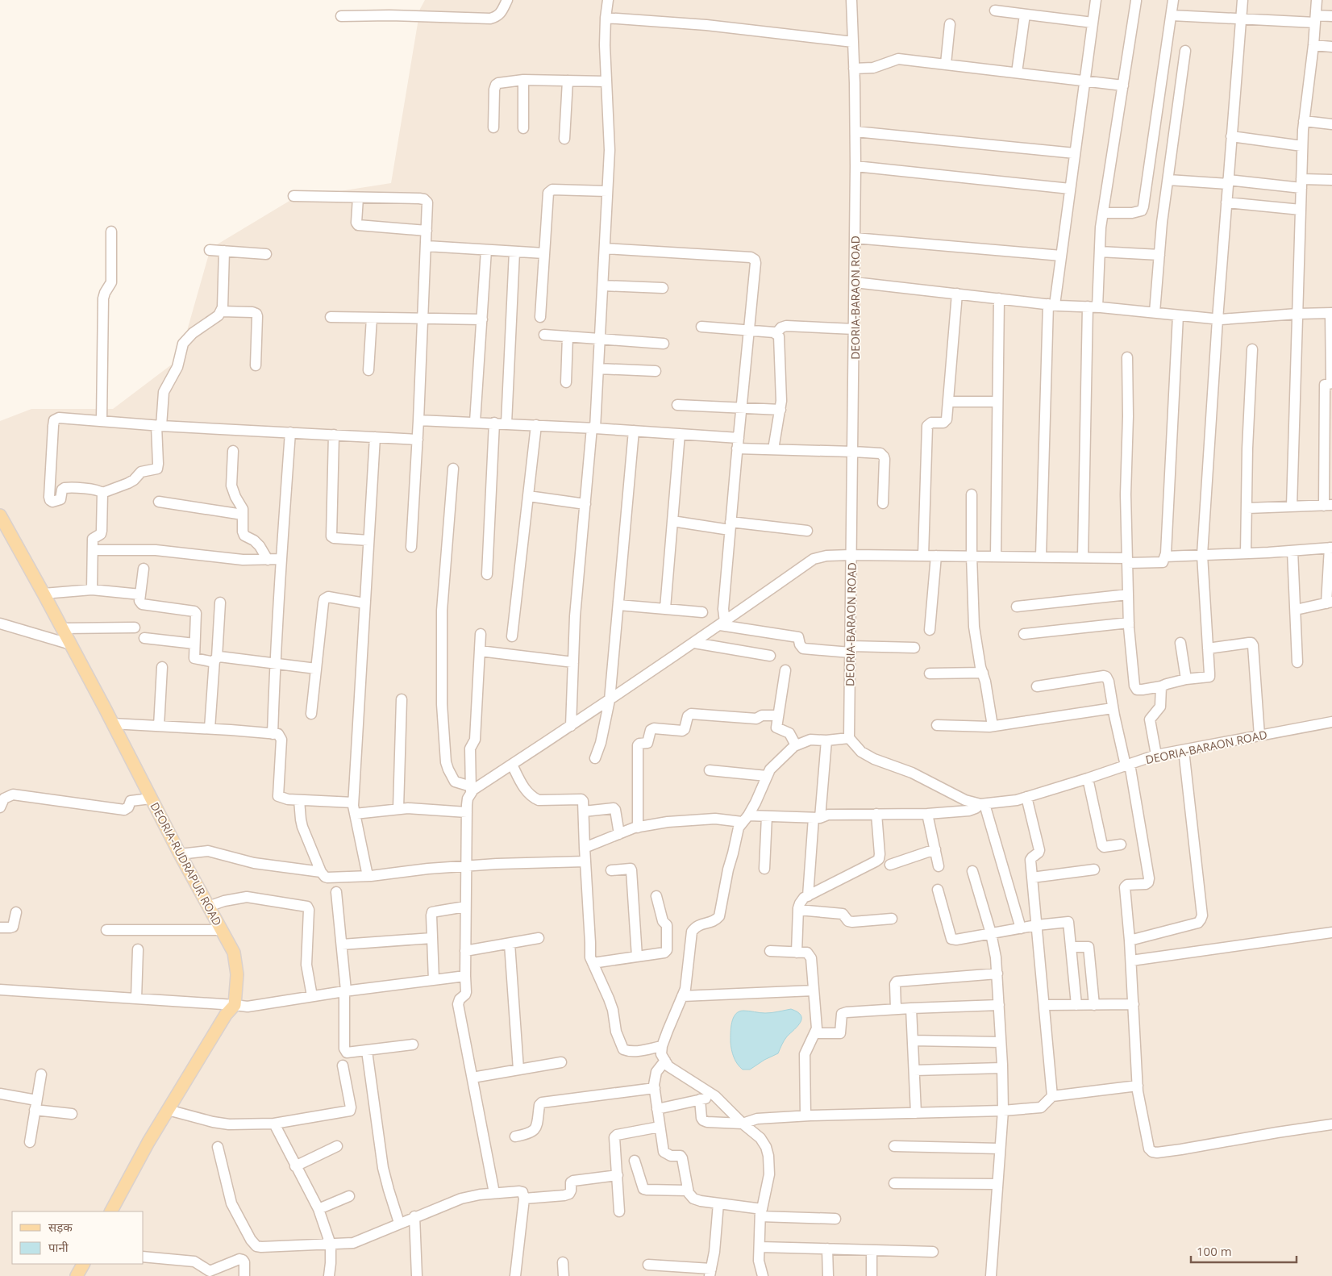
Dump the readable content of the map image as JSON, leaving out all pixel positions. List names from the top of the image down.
{
  "streets": {
    "main road": ["DEORIA-RUDRAPUR ROAD"],
    "street": ["DEORIA-BARAON ROAD"]
  },
  "legend": ["सड़क", "पानी"],
  "scale_bar": "100 m"
}
